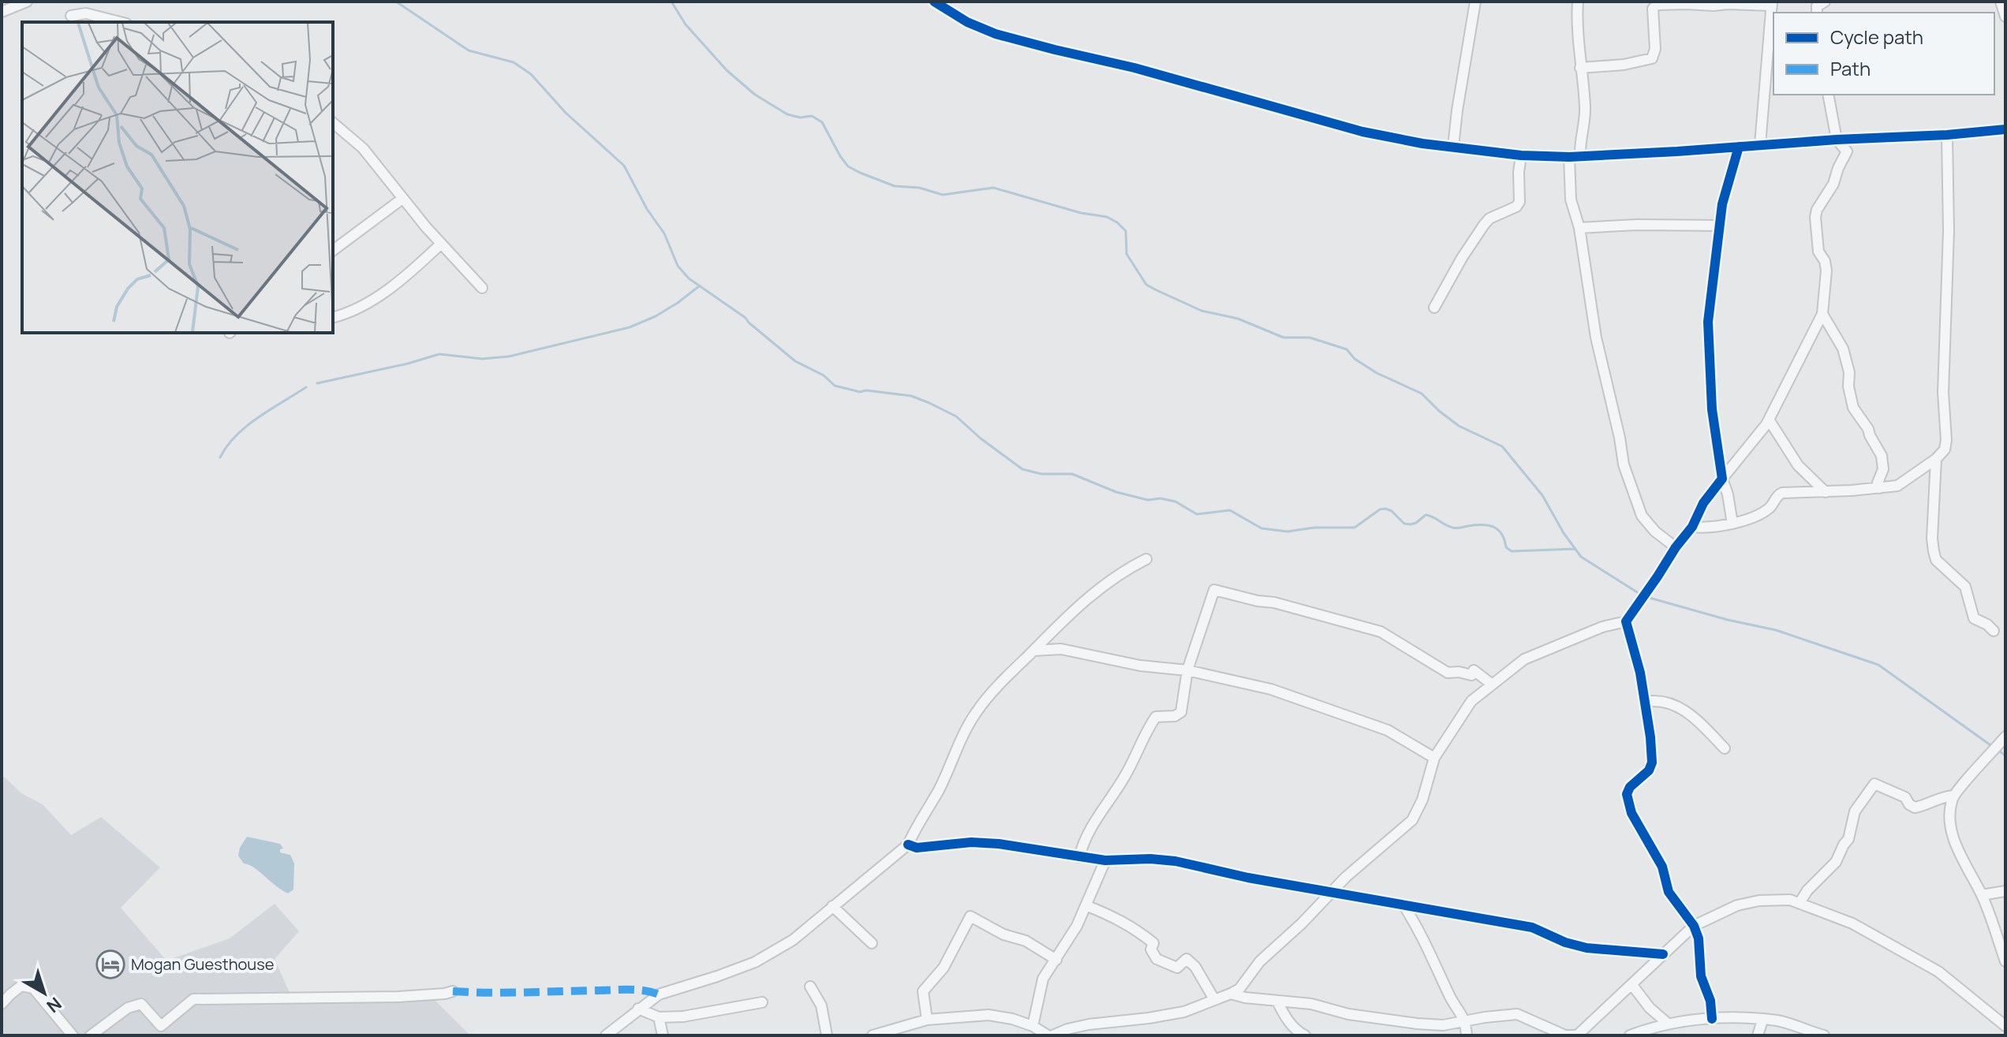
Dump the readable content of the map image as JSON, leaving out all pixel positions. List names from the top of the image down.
{
  "places": {
    "hotel": ["Mogan Guesthouse"]
  },
  "legend": ["Cycle path", "Path"],
  "north": "bottom right"
}
